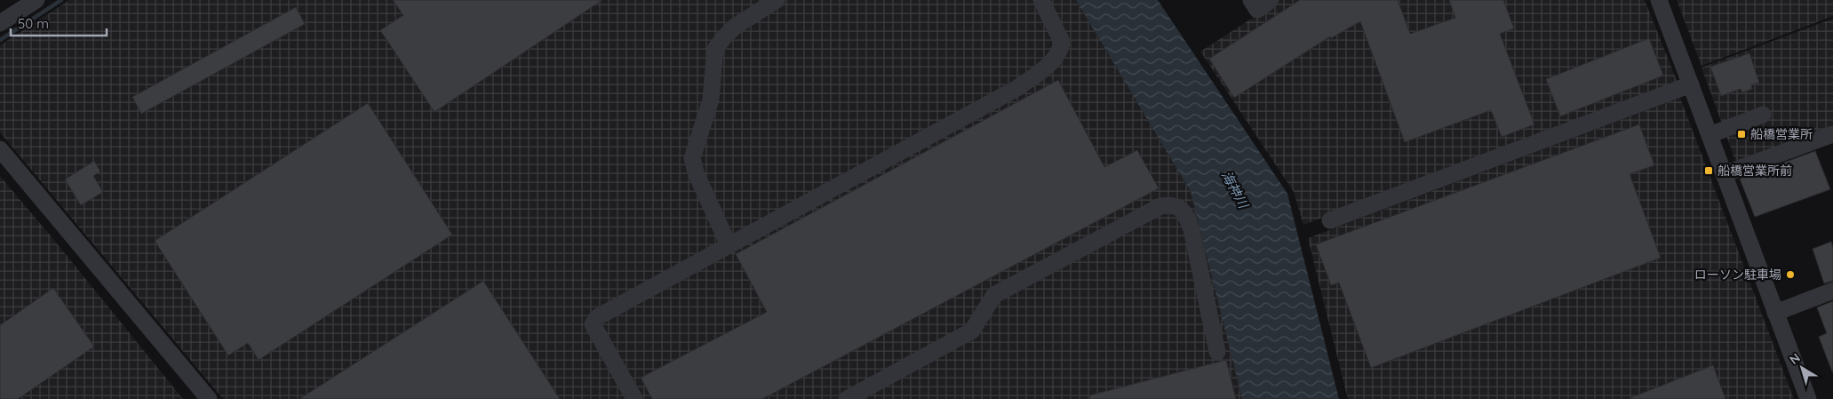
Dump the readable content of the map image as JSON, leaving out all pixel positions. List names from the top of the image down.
{
  "water": ["海神川"],
  "places": {
    "transit": ["船橋営業所", "船橋営業所前"],
    "other": ["ローソン駐車場"]
  },
  "scale_bar": "50 m",
  "north": "top left"
}
